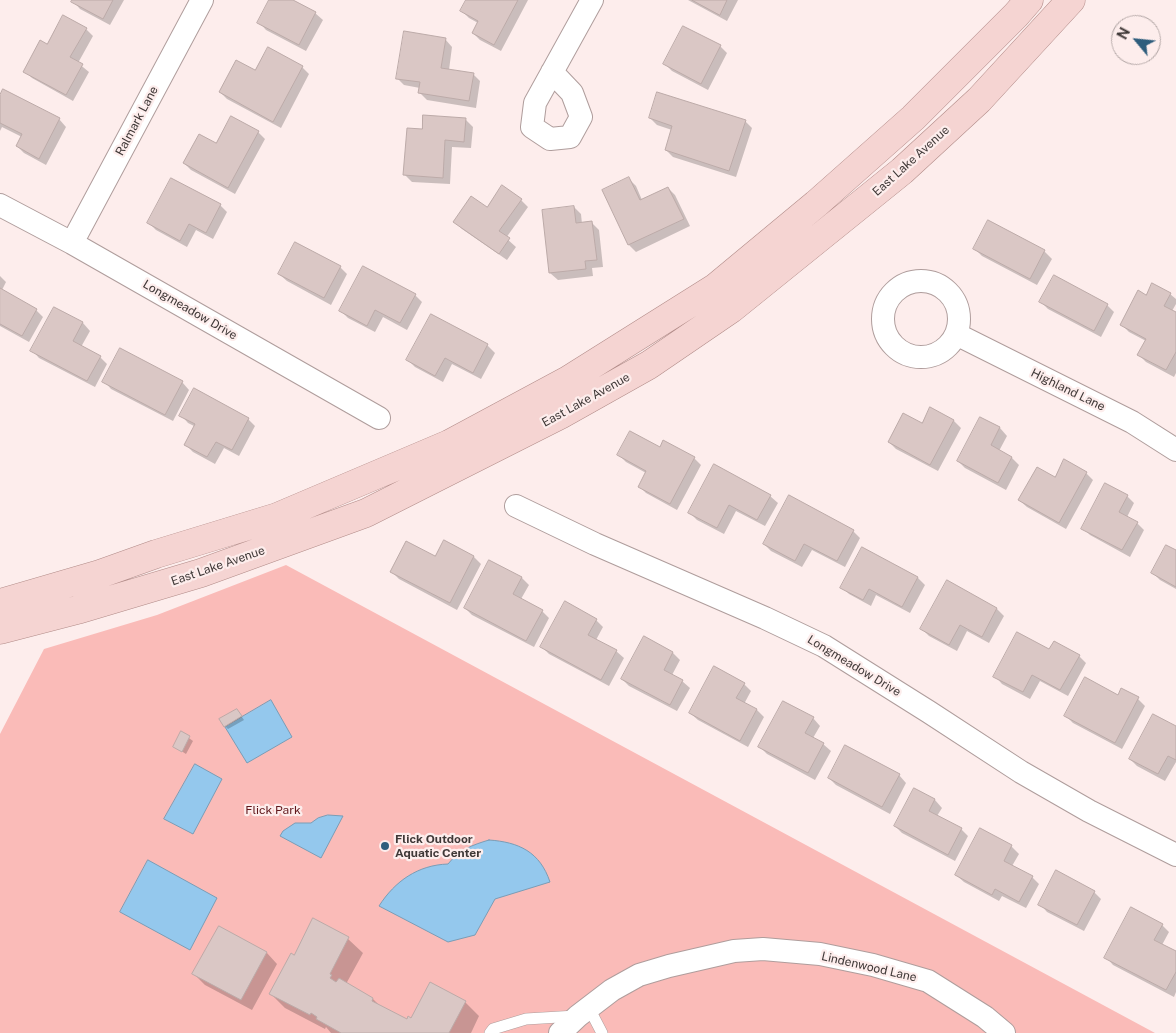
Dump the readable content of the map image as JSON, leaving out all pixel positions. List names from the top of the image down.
{
  "streets": {
    "main road": ["East Lake Avenue"],
    "street": [
      "Ralmark Lane",
      "Longmeadow Drive",
      "Highland Lane",
      "Lindenwood Lane"
    ]
  },
  "crossings": [
    ["Ralmark Lane", "Longmeadow Drive"]
  ],
  "parks": ["Flick Park"],
  "places": ["Flick Outdoor Aquatic Center"],
  "north": "top left"
}
